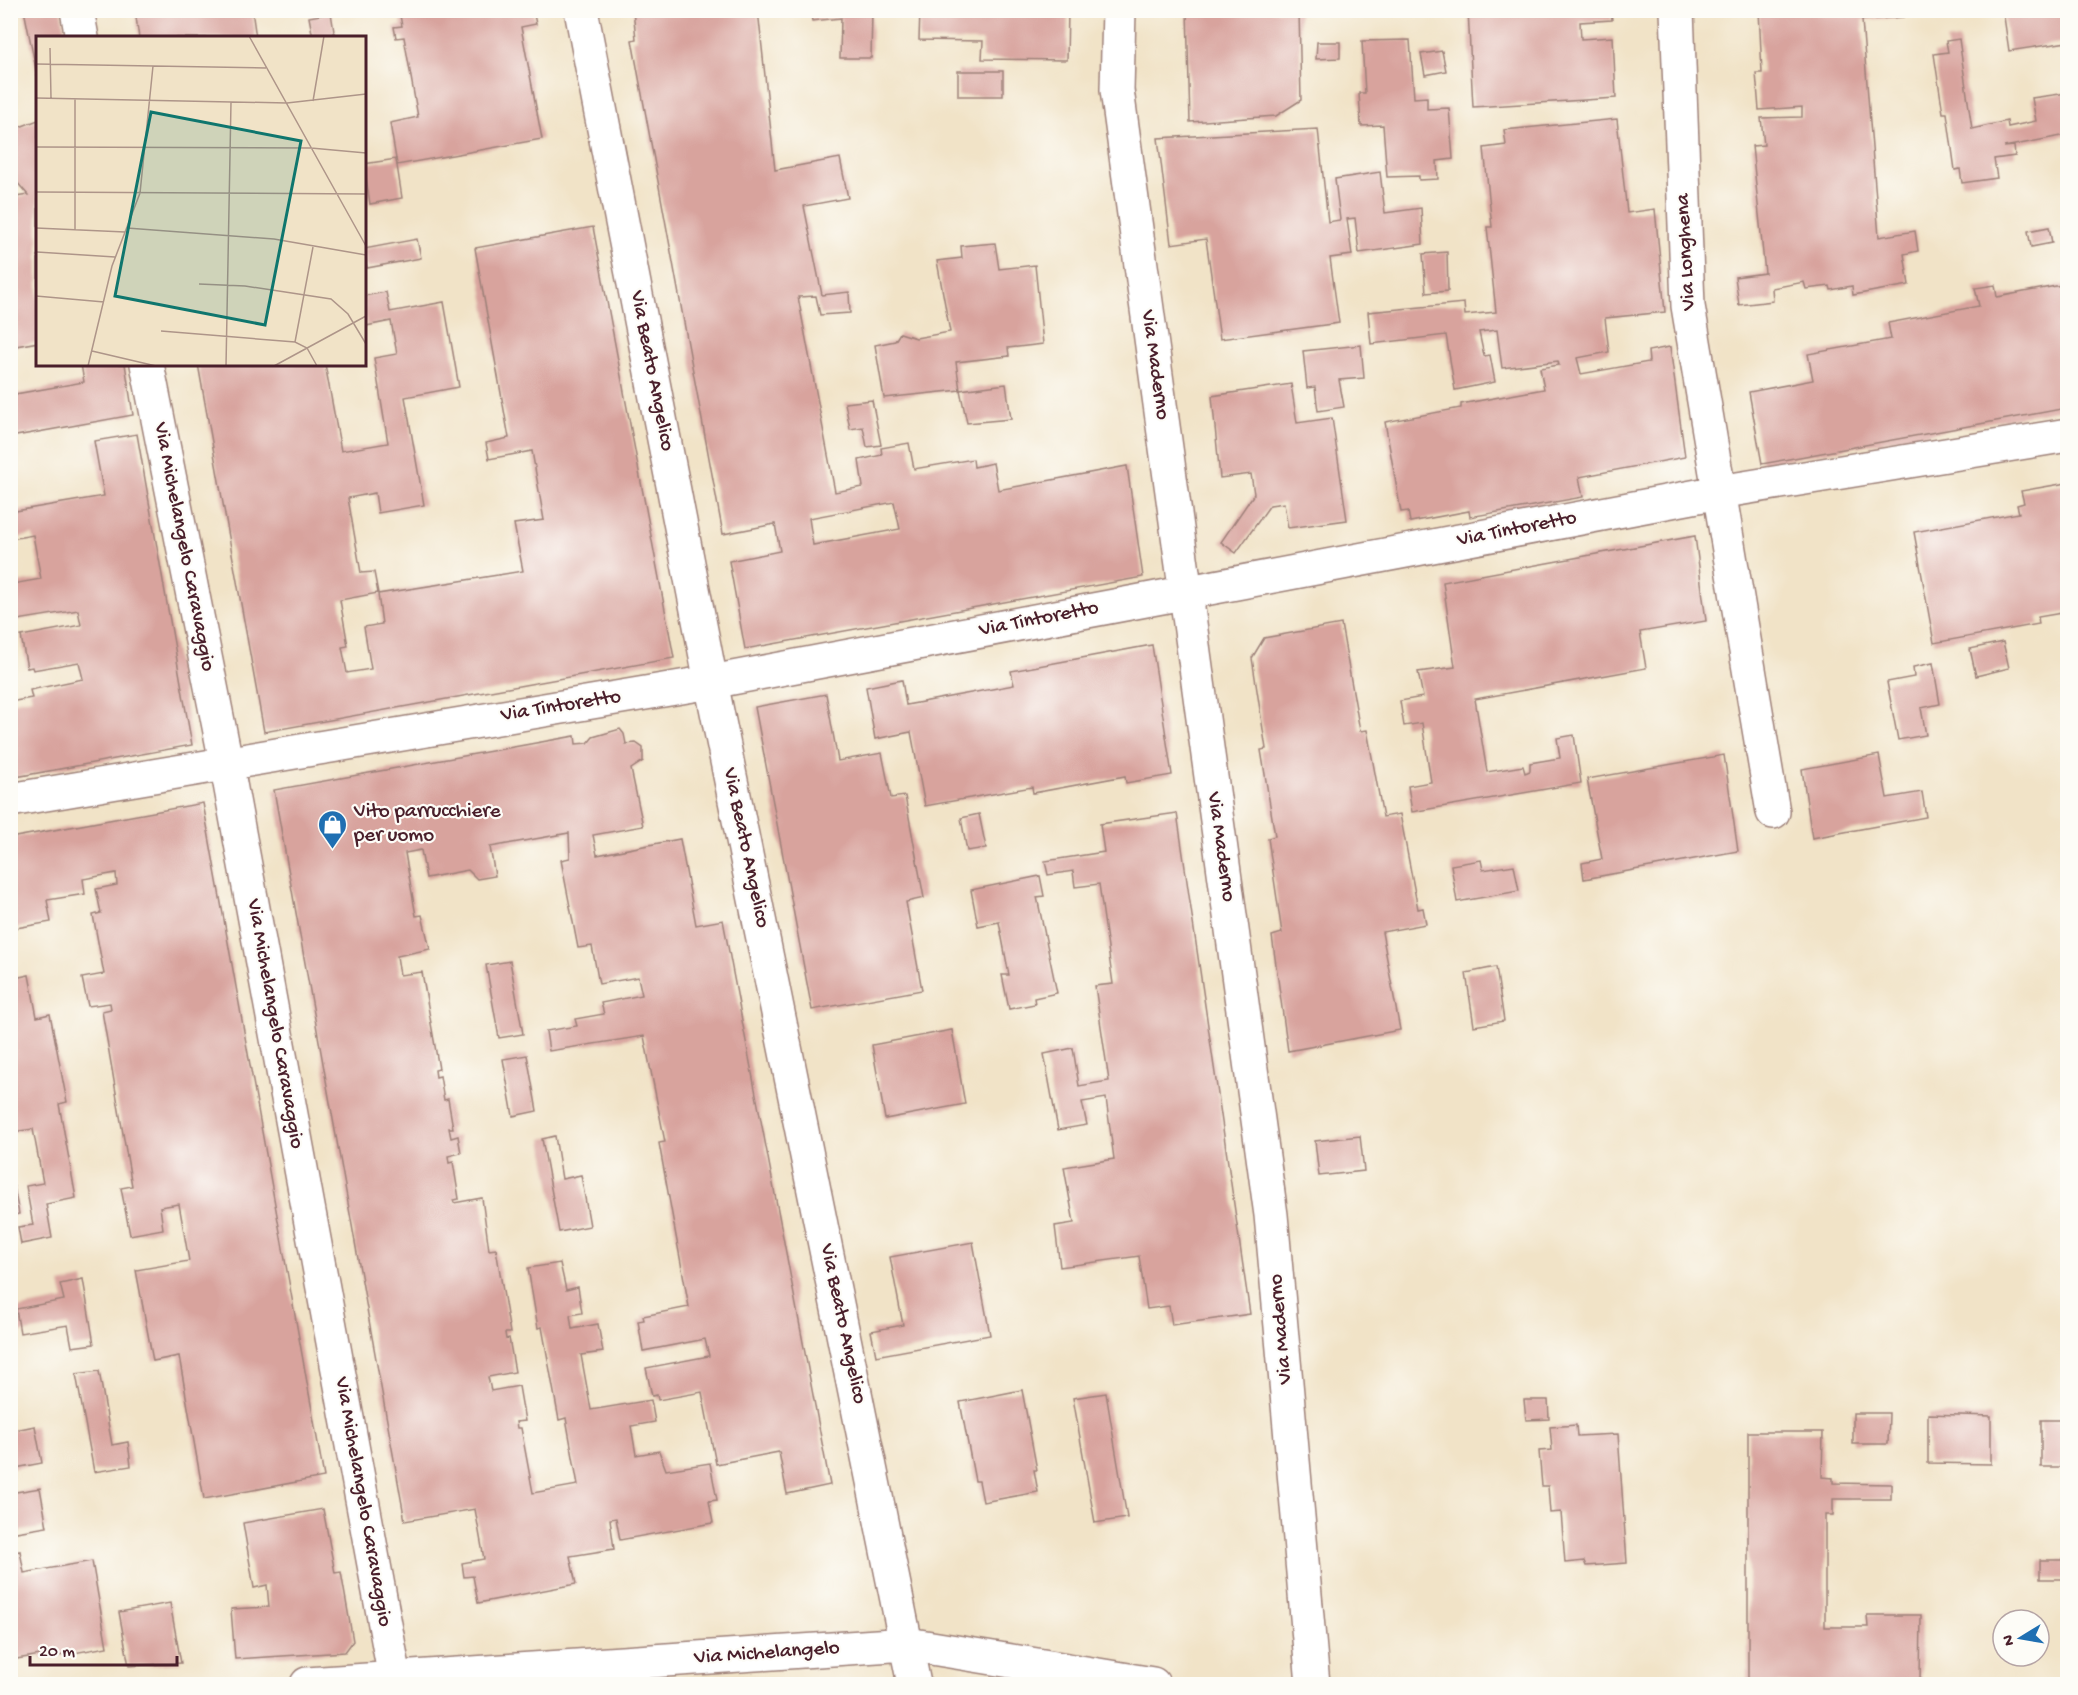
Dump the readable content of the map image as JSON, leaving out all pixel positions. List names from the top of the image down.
{
  "streets": {
    "street": [
      "Via Longhena",
      "Via Maderno",
      "Via Beato Angelico",
      "Via Tintoretto",
      "Via Michelangelo Caravaggio",
      "Via Michelangelo"
    ]
  },
  "crossings": [
    ["Via Longhena", "Via Tintoretto"],
    ["Via Maderno", "Via Tintoretto"],
    ["Via Beato Angelico", "Via Tintoretto"],
    ["Via Beato Angelico", "Via Michelangelo"],
    ["Via Tintoretto", "Via Michelangelo Caravaggio"],
    ["Via Michelangelo Caravaggio", "Via Michelangelo"]
  ],
  "places": {
    "shop": ["Vito parrucchiere per uomo"]
  },
  "scale_bar": "20 m",
  "north": "left"
}
